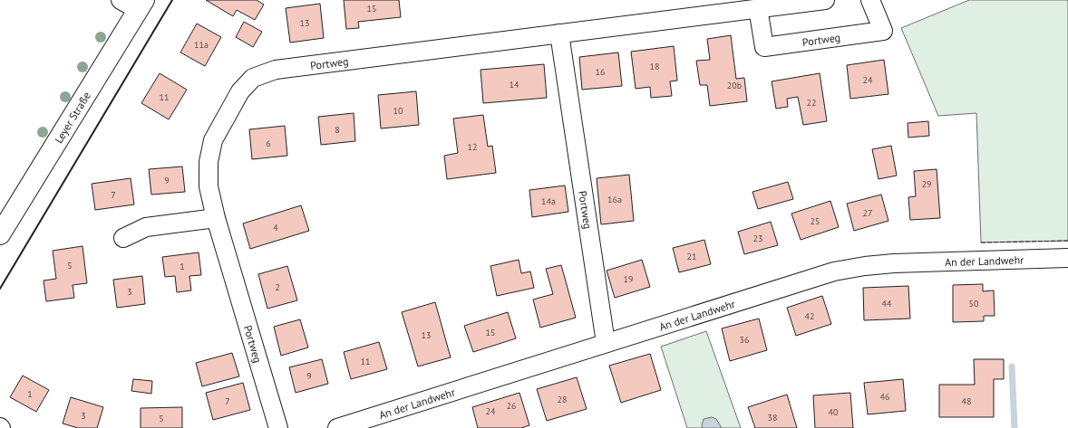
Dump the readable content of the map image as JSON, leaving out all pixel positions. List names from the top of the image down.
{
  "streets": {
    "street": ["Portweg", "Leyer Straße", "An der Landwehr"]
  },
  "crossings": [
    ["Portweg", "An der Landwehr"]
  ],
  "house_numbers": [
    "15",
    "13",
    "11a",
    "18",
    "16",
    "24",
    "14",
    "20b",
    "11",
    "22",
    "10",
    "8",
    "6",
    "12",
    "9",
    "29",
    "7",
    "16a",
    "14a",
    "27",
    "25",
    "4",
    "23",
    "21",
    "5",
    "1",
    "19",
    "2",
    "3",
    "44",
    "50",
    "42",
    "15",
    "13",
    "36",
    "11",
    "9",
    "1",
    "46",
    "28",
    "7",
    "48",
    "26",
    "24",
    "40",
    "3",
    "38",
    "5"
  ]
}
